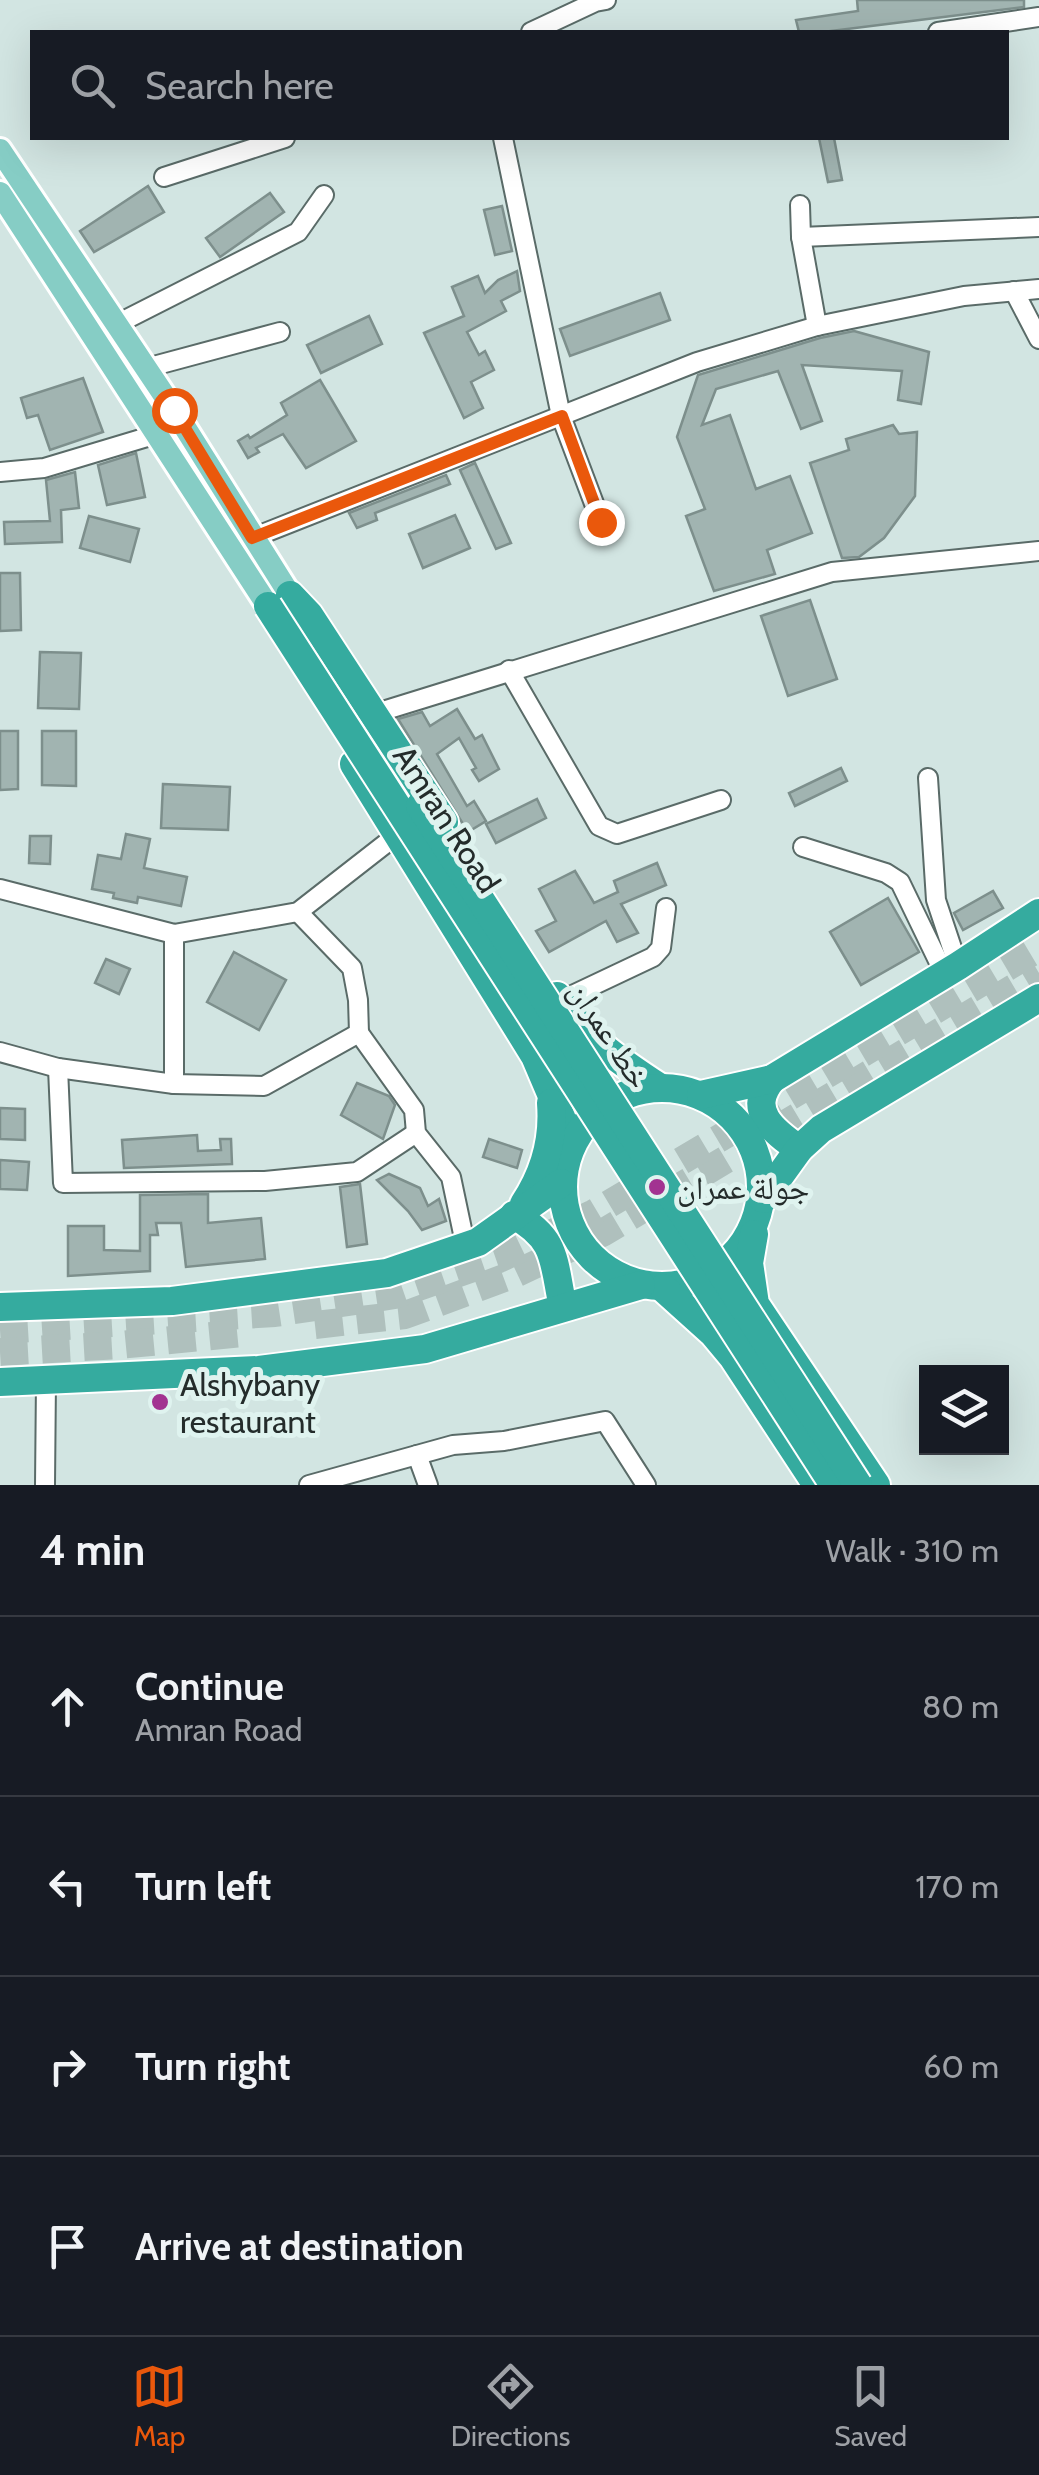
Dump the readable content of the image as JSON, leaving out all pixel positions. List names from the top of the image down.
{
  "streets": {
    "highway": ["Amran Road", "خط عمران"]
  },
  "crossings": [
    ["Amran Road", "خط عمران"]
  ],
  "places": ["جولة عمران", "Alshybany restaurant"],
  "page": {
    "search": "Search here",
    "heading": ["4 min", "Walk · 310 m"],
    "list": [
      ["Continue", "Amran Road", "80 m"],
      ["Turn left", "170 m"],
      ["Turn right", "60 m"],
      "Arrive at destination"
    ],
    "nav": ["Map", "Directions", "Saved"]
  }
}
